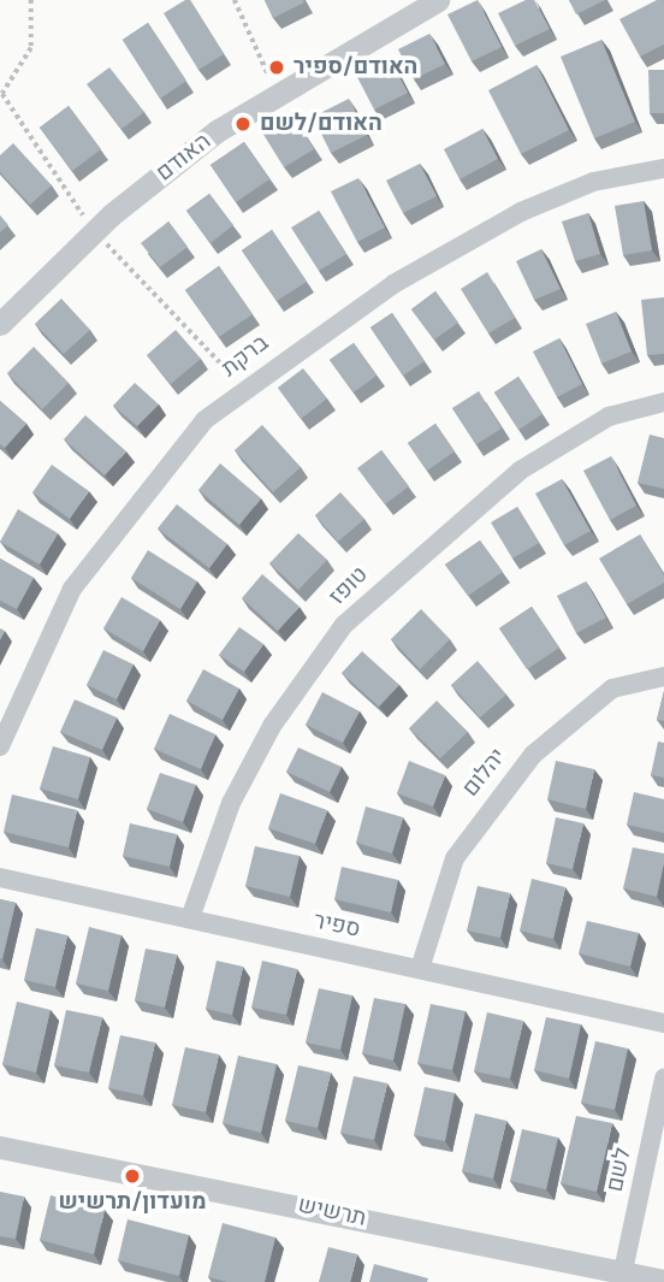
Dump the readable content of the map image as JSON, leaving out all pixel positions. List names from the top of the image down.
{
  "streets": {
    "street": [
      "האודם",
      "ברקת",
      "טופז",
      "יהלום",
      "ספיר",
      "לשם",
      "תרשיש"
    ]
  },
  "crossings": [
    ["טופז", "ספיר"],
    ["יהלום", "ספיר"],
    ["לשם", "תרשיש"]
  ],
  "places": ["האודם/ספיר", "האודם/לשם", "מועדון/תרשיש"]
}
